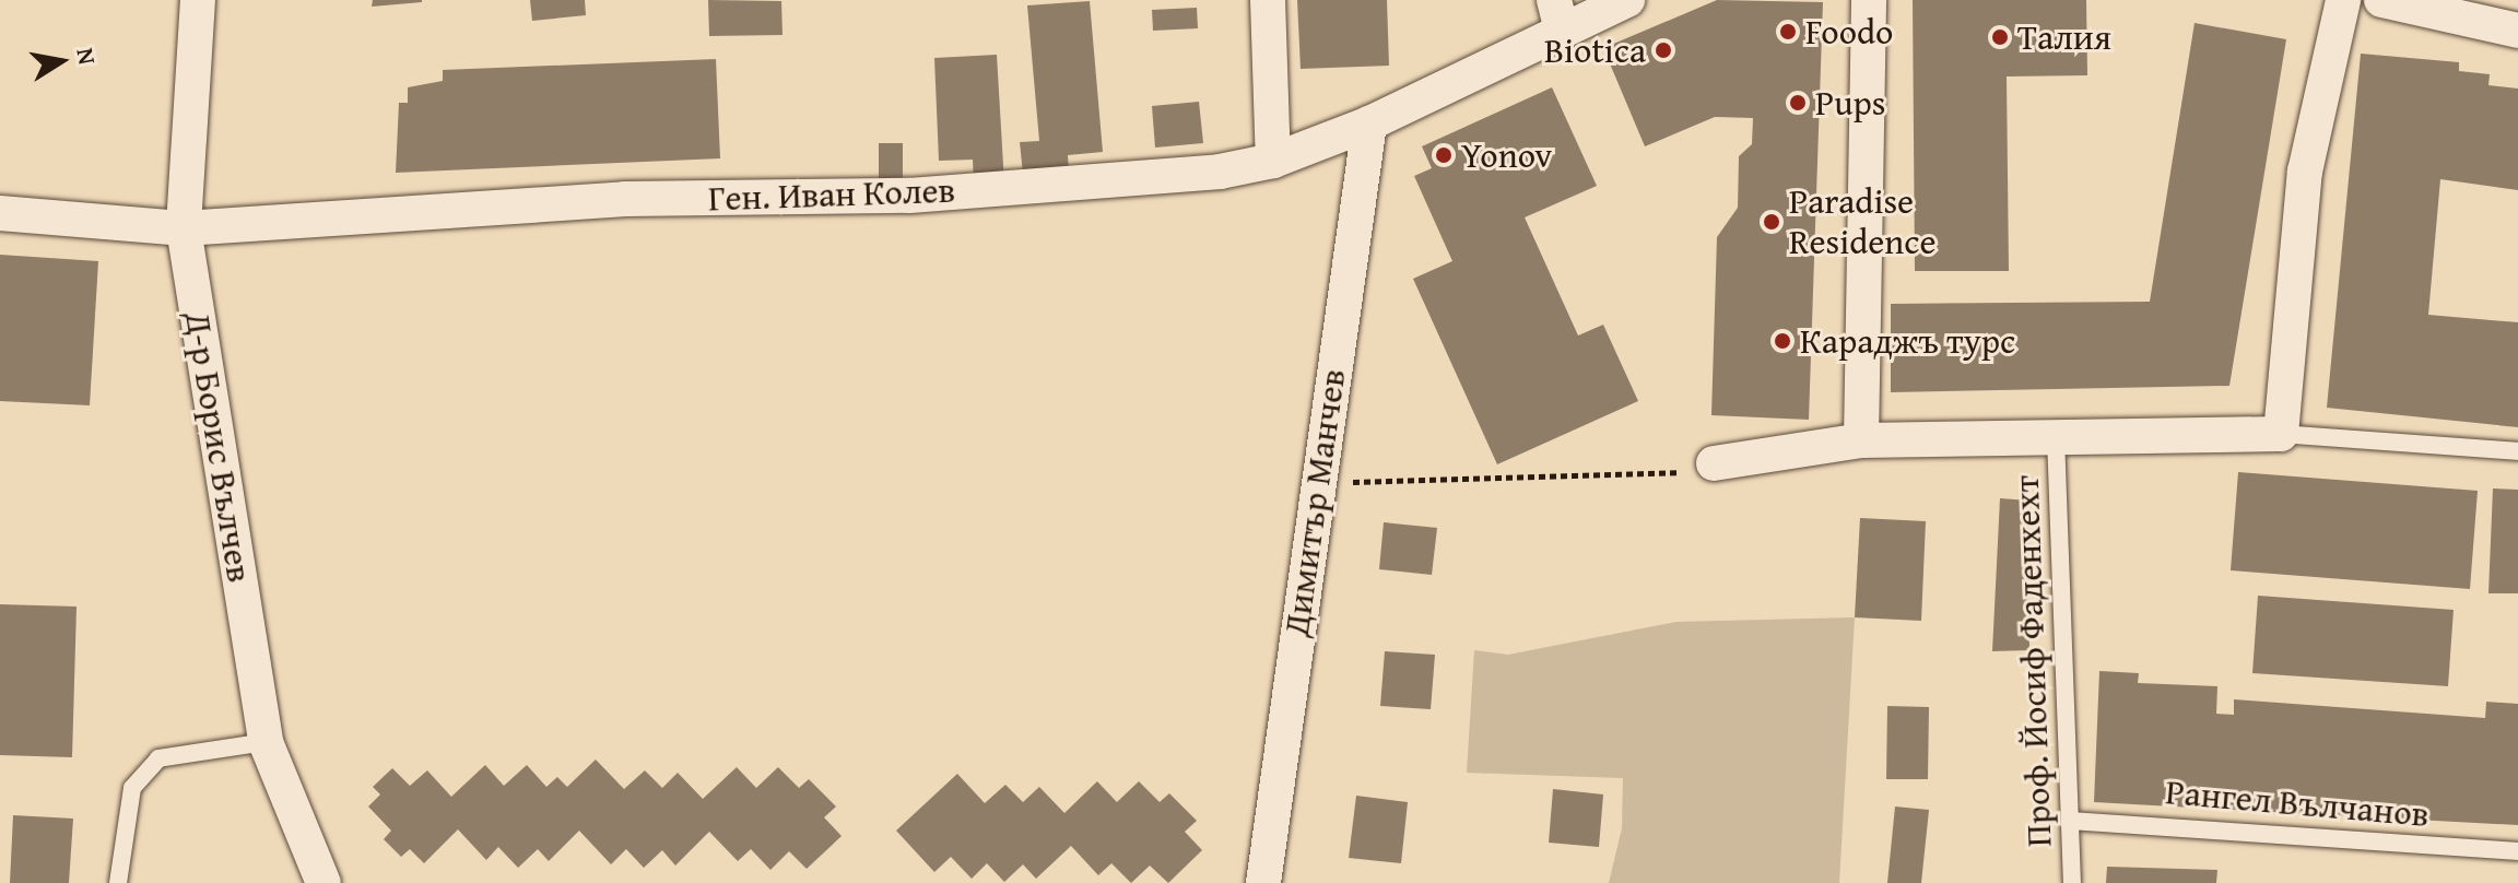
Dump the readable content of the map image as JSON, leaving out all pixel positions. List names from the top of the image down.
{
  "streets": {
    "street": ["Ген. Иван Колев", "Д-р Борис Вълчев", "Димитър Манчев"],
    "lane": ["Проф. Йосиф Фаденхехт", "Рангел Вълчанов"]
  },
  "crossings": [
    ["Ген. Иван Колев", "Д-р Борис Вълчев"],
    ["Ген. Иван Колев", "Димитър Манчев"],
    ["Проф. Йосиф Фаденхехт", "Рангел Вълчанов"]
  ],
  "places": [
    "Foodo",
    "Талия",
    "Biotica",
    "Pups",
    "Yonov",
    "Paradise Residence",
    "Караджъ турс"
  ],
  "north": "right"
}
